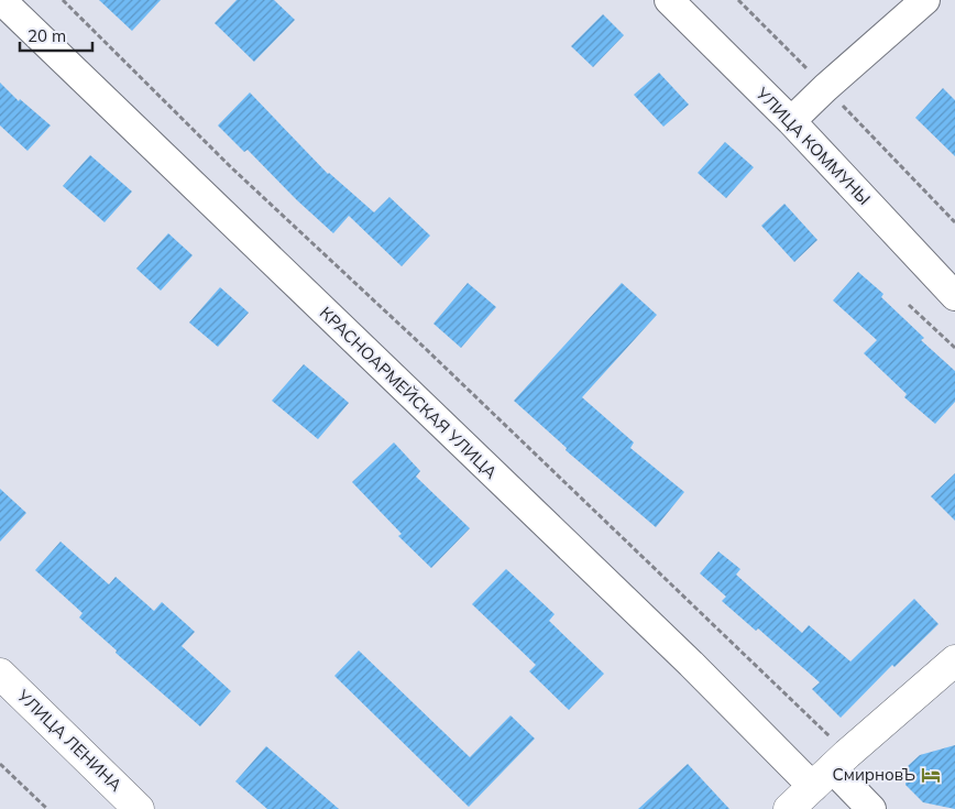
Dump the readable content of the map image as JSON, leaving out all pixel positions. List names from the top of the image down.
{
  "streets": {
    "street": ["УЛИЦА КОММУНЫ", "КРАСНОАРМЕЙСКАЯ УЛИЦА", "УЛИЦА ЛЕНИНА"]
  },
  "places": {
    "hotel": ["СмирновЪ"]
  },
  "scale_bar": "20 m"
}
